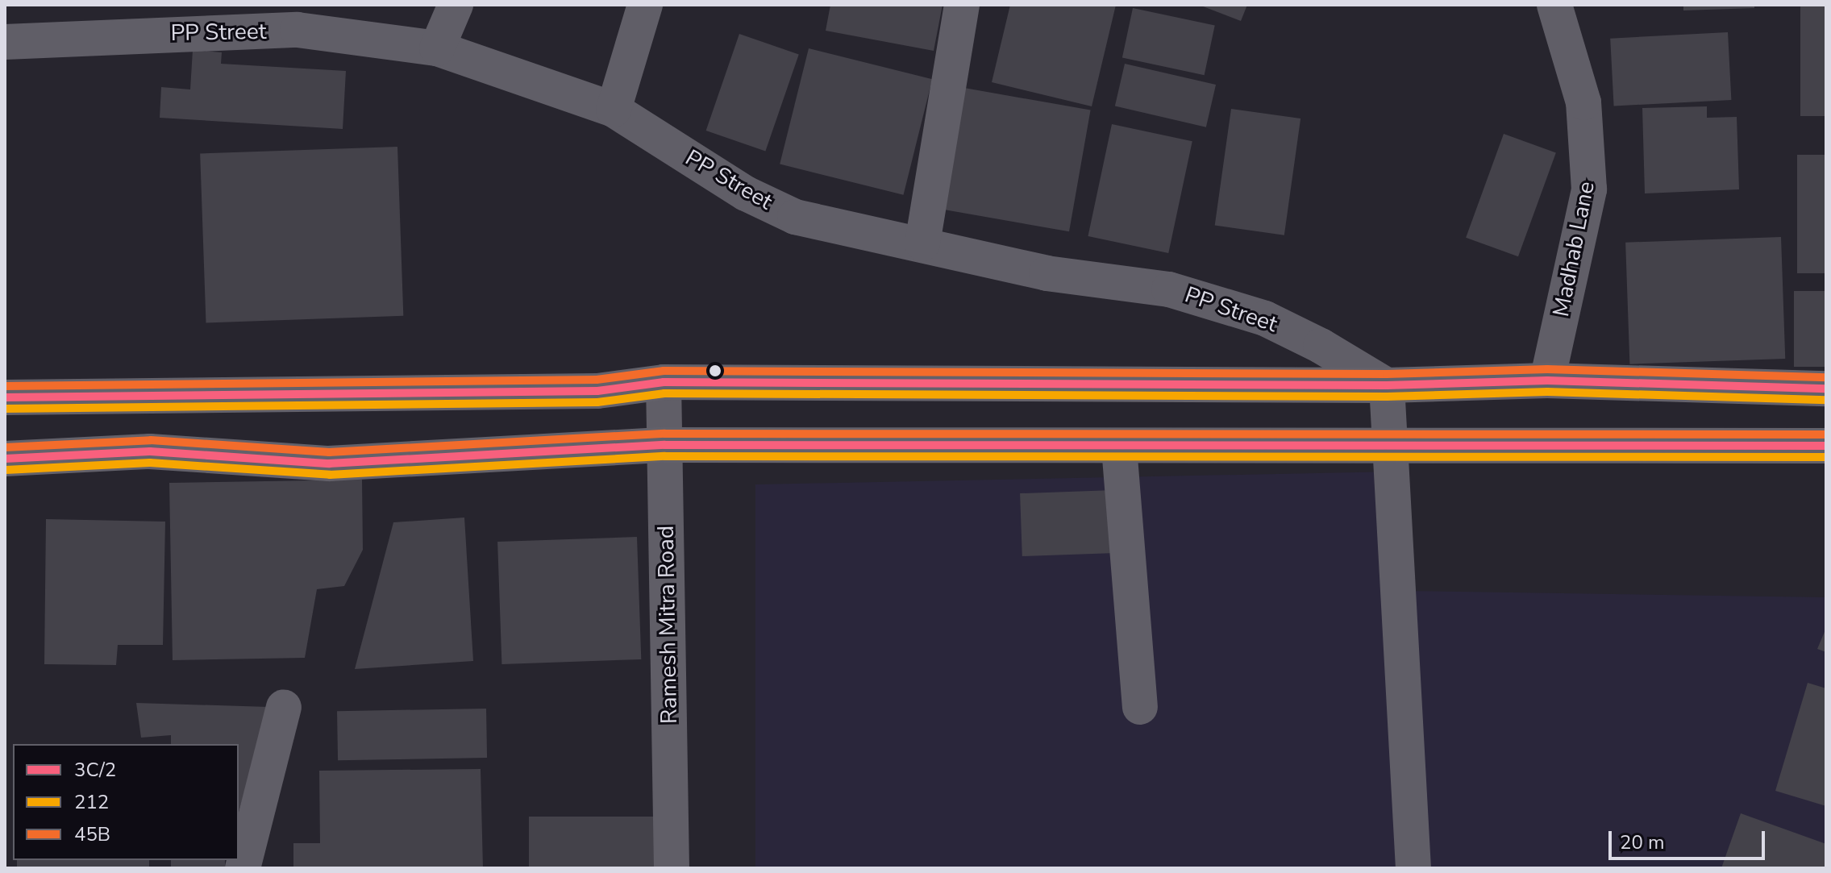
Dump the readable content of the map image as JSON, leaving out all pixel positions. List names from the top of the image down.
{
  "streets": {
    "street": ["PP Street", "Madhab Lane", "Ramesh Mitra Road"]
  },
  "lines": ["transit line 45B", "transit line 3C/2", "transit line 212"],
  "legend": ["3C/2", "212", "45B"],
  "scale_bar": "20 m"
}
